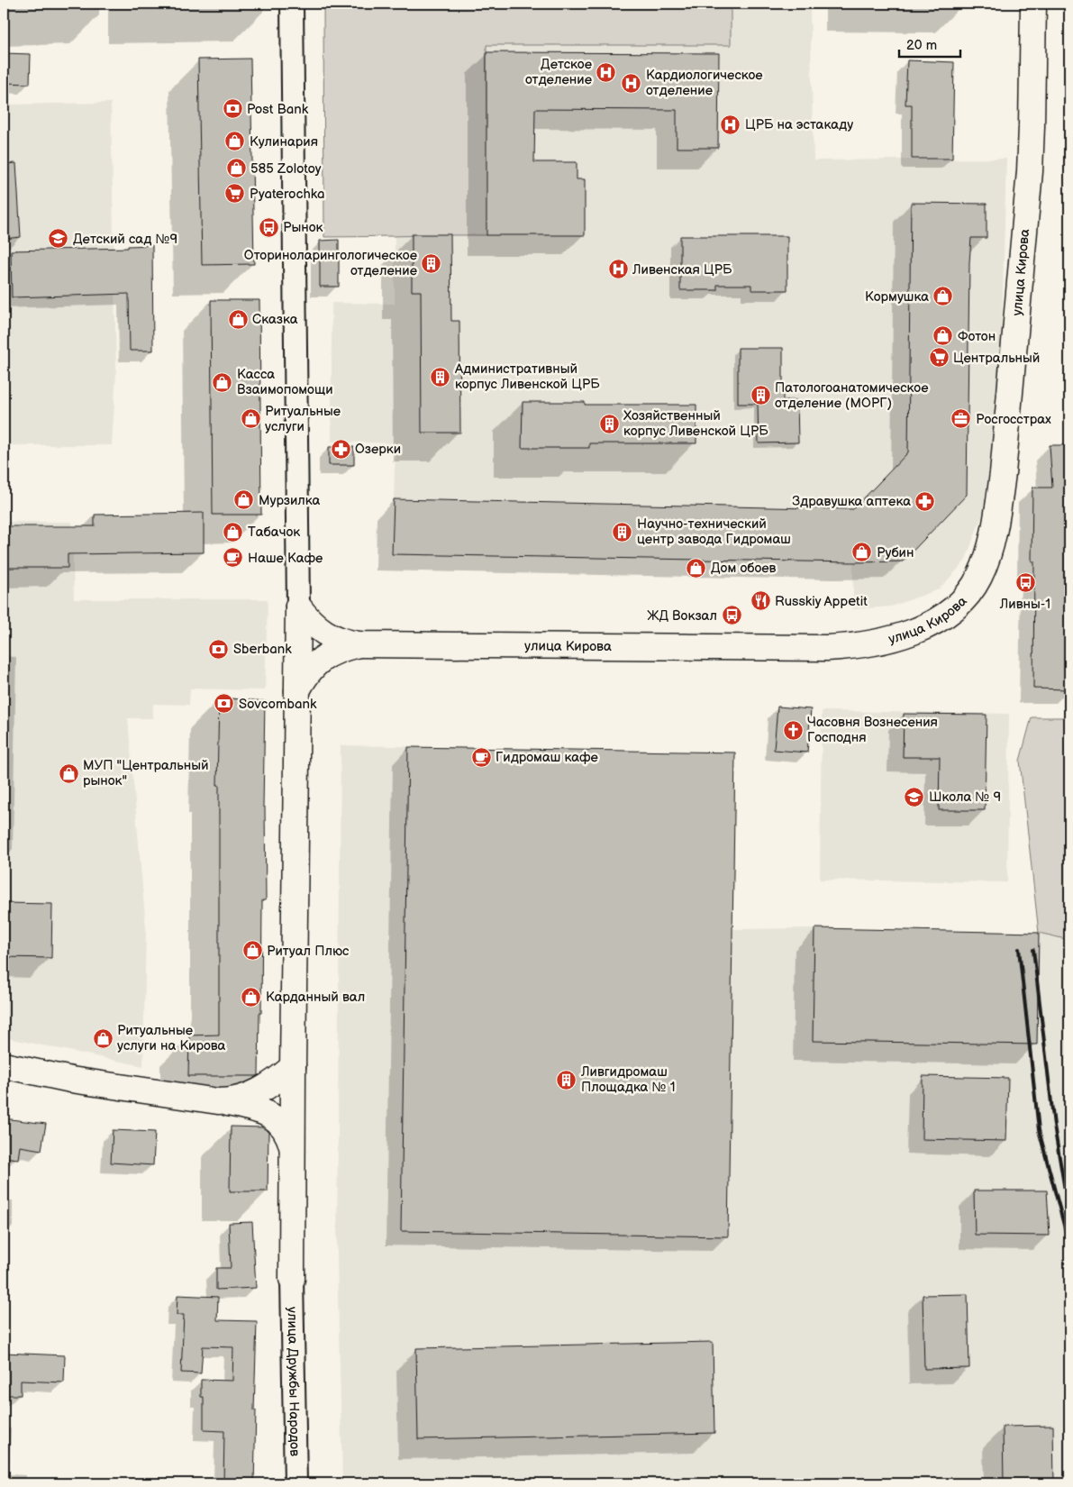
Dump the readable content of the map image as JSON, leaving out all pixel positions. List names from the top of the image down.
{
  "streets": {
    "street": ["улица Кирова", "улица Дружбы Народов"]
  },
  "places": {
    "hospital": [
      "Детское отделение",
      "Кардиологическое отделение",
      "ЦРБ на эстакаду",
      "Ливенская ЦРБ"
    ],
    "bank": ["Post Bank", "Sberbank", "Sovcombank"],
    "shop": [
      "Кулинария",
      "585 Zolotoy",
      "Кормушка",
      "Сказка",
      "Фотон",
      "Касса Взаимопомощи",
      "Ритуальные услуги",
      "Мурзилка",
      "Табачок",
      "Рубин",
      "Дом обоев",
      "МУП \"Центральный рынок\"",
      "Ритуал Плюс",
      "Карданный вал",
      "Ритуальные услуги на Кирова"
    ],
    "supermarket": ["Pyaterochka", "Центральный"],
    "bus stop": ["Рынок", "Ливны-1", "ЖД Вокзал"],
    "school or university": ["Детский сад №9", "Школа № 9"],
    "building": [
      "Оториноларингологическое отделение",
      "Административный корпус Ливенской ЦРБ",
      "Патологоанатомическое отделение (МОРГ)",
      "Хозяйственный корпус Ливенской ЦРБ",
      "Научно-технический центр завода Гидромаш",
      "Ливгидромаш Площадка № 1"
    ],
    "office": ["Росгосстрах"],
    "pharmacy": ["Озерки", "Здравушка аптека"],
    "cafe": ["Наше Кафе", "Гидромаш кафе"],
    "restaurant": ["Russkiy Appetit"],
    "church": ["Часовня Вознесения Господня"]
  },
  "scale_bar": "20 m"
}
